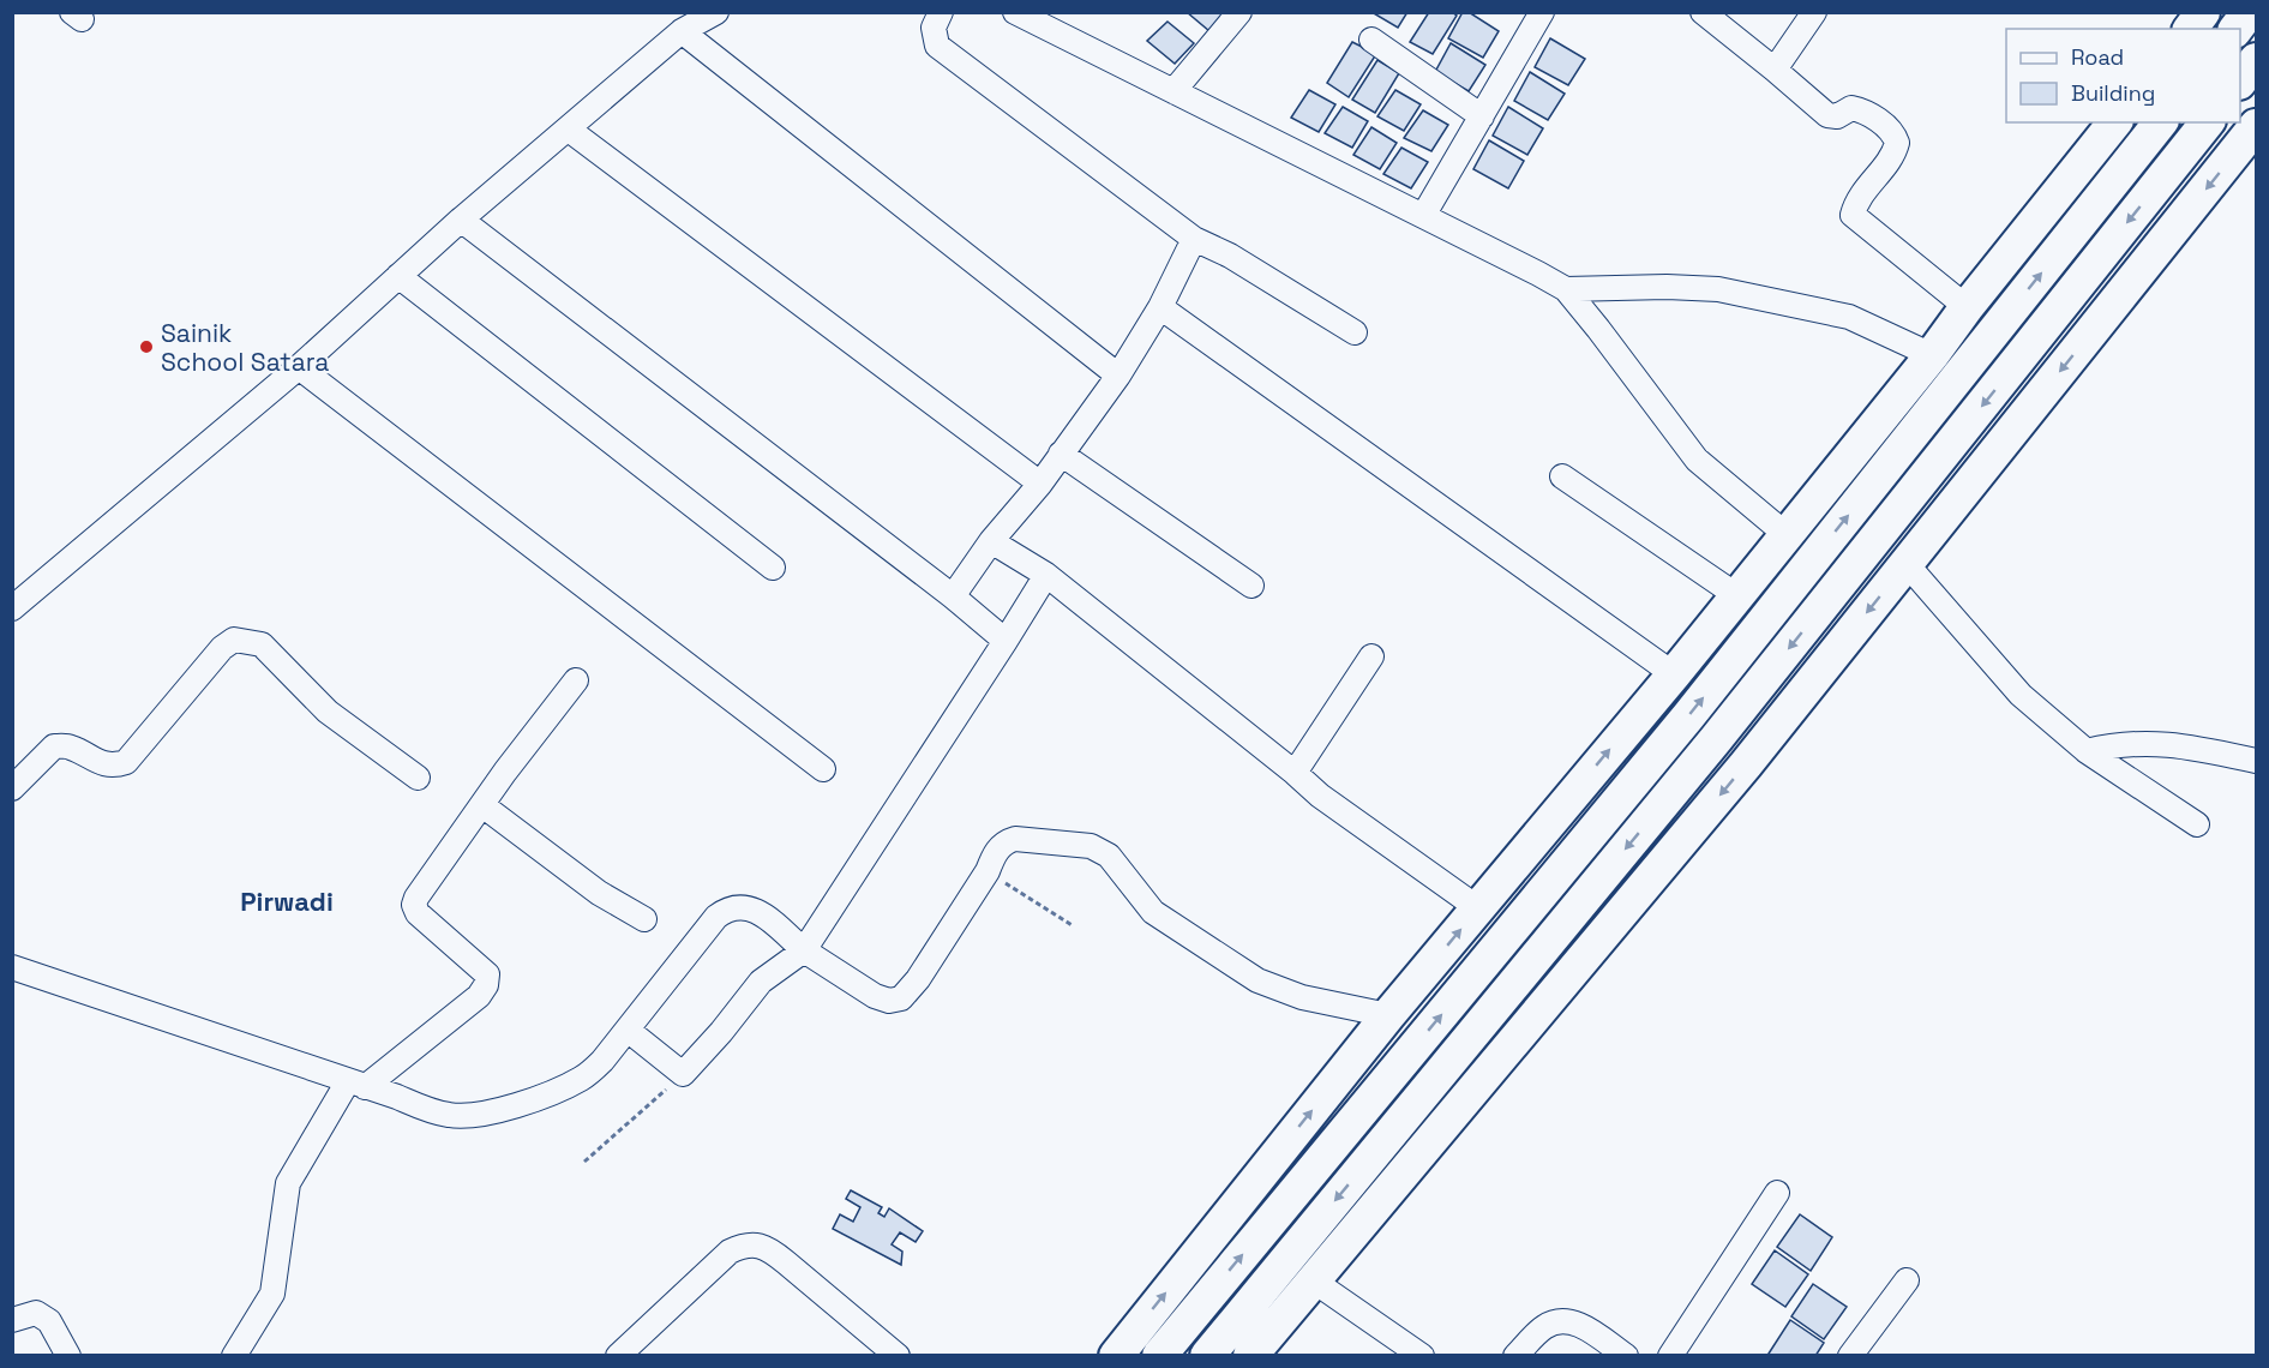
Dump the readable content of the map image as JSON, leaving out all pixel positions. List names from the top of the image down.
{
  "districts": ["Pirwadi"],
  "places": ["Sainik School Satara"],
  "legend": ["Road", "Building"]
}
